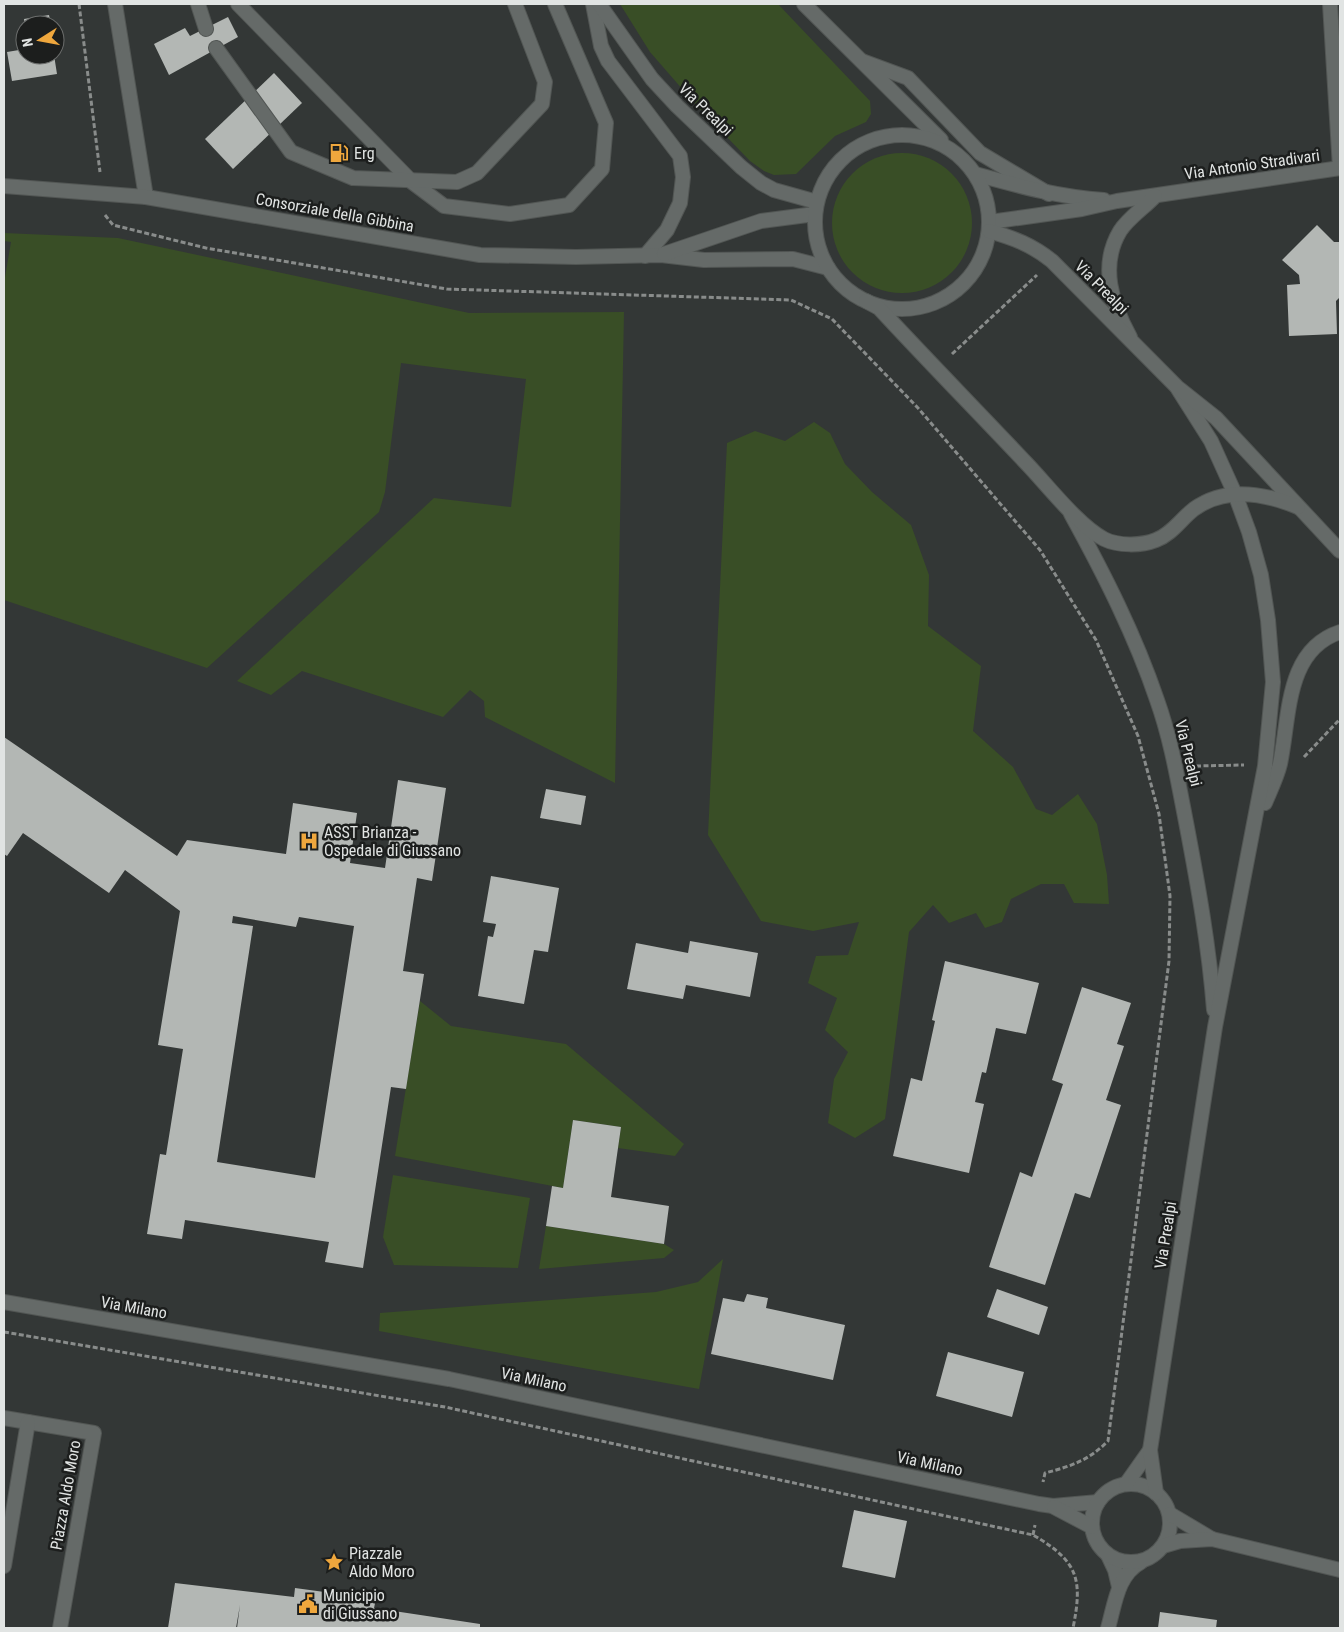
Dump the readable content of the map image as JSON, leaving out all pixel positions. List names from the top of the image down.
{
  "streets": {
    "street": [
      "Via Prealpi",
      "Via Antonio Stradivari",
      "Consorziale della Gibbina",
      "Via Milano",
      "Piazza Aldo Moro"
    ]
  },
  "crossings": [
    ["Via Prealpi", "Via Antonio Stradivari"],
    ["Via Prealpi", "Via Milano"]
  ],
  "places": {
    "fuel station": ["Erg"],
    "hospital": ["ASST Brianza - Ospedale di Giussano"],
    "place": ["Piazzale Aldo Moro"],
    "public building": ["Municipio di Giussano"]
  },
  "north": "left"
}
